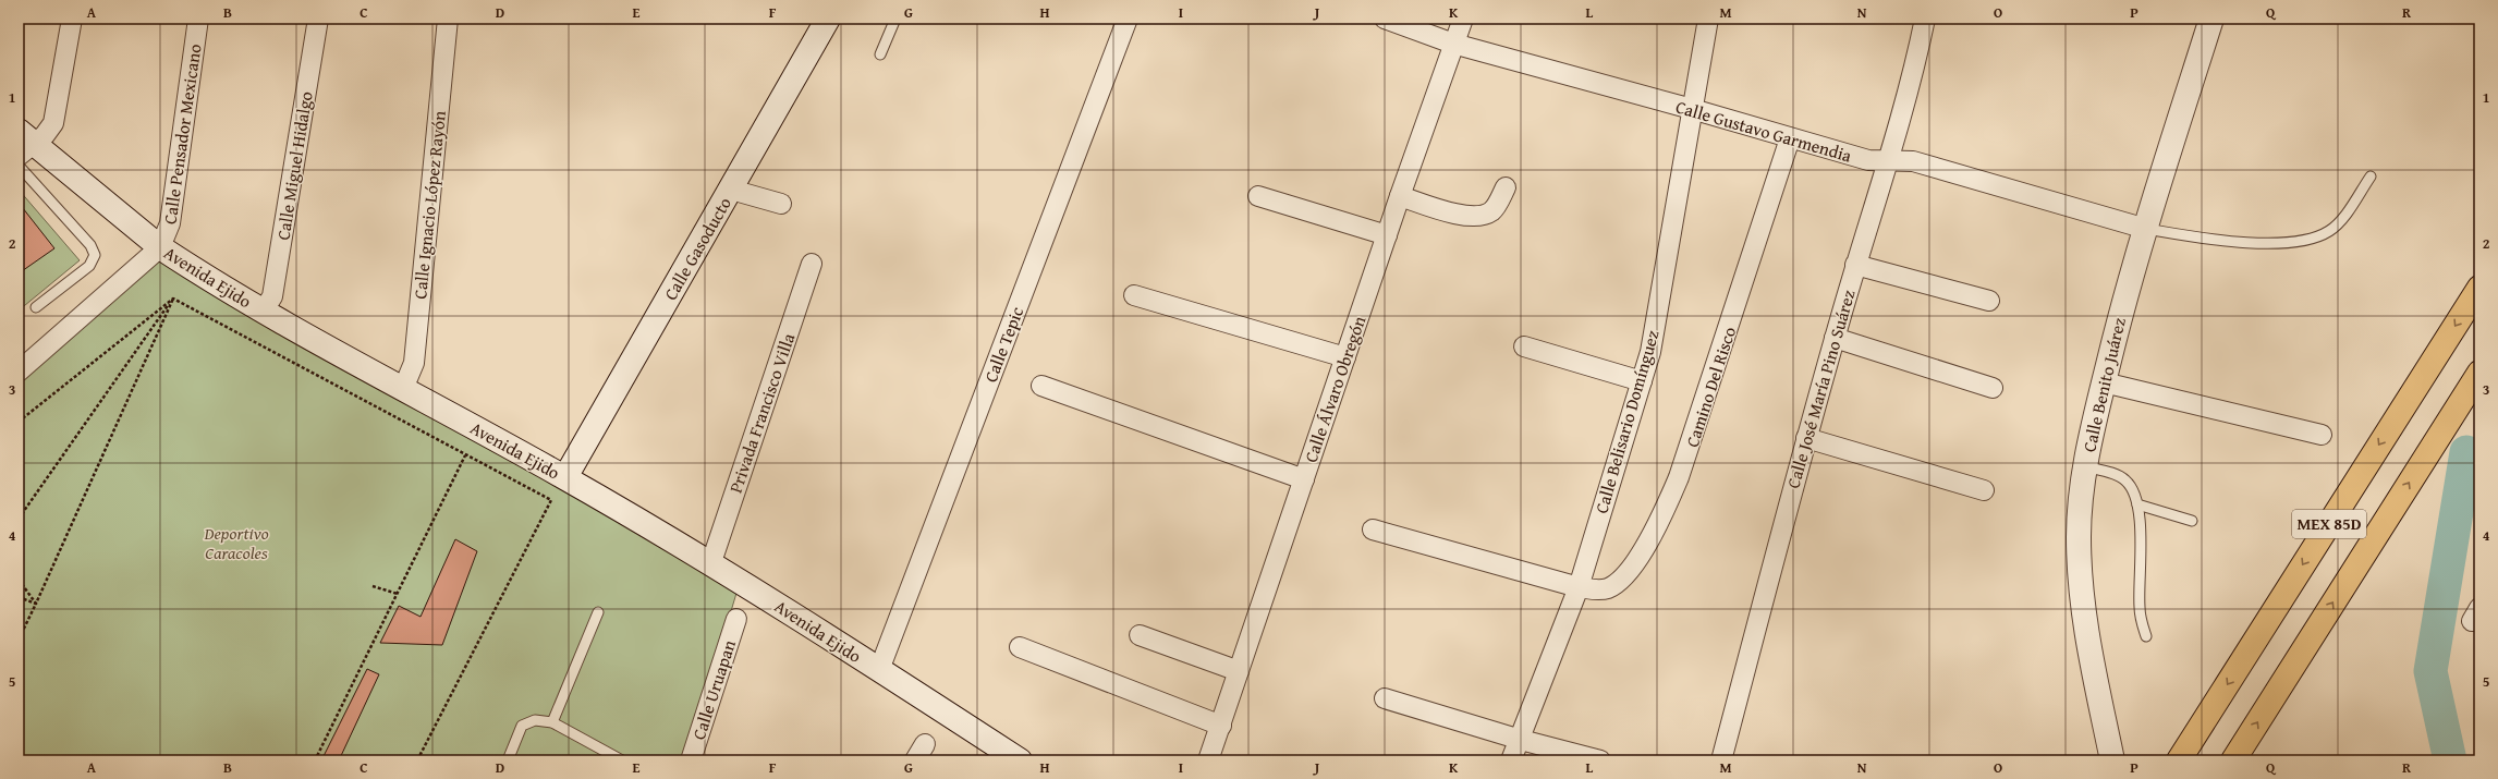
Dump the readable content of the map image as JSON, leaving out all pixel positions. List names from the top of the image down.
{
  "streets": {
    "highway": ["MEX 85D"],
    "main road": ["Calle Gasoducto", "Avenida Ejido", "Calle Benito Juárez"],
    "street": [
      "Calle Gustavo Garmendia",
      "Calle Pensador Mexicano",
      "Calle Miguel Hidalgo",
      "Calle Ignacio López Rayón",
      "Calle Tepic",
      "Camino Del Risco",
      "Calle Álvaro Obregón",
      "Calle José María Pino Suárez",
      "Privada Francisco Villa",
      "Calle Belisario Domínguez",
      "Calle Uruapan"
    ]
  },
  "crossings": [
    ["Calle Gustavo Garmendia", "Calle Benito Juárez"],
    ["Calle Gustavo Garmendia", "Camino Del Risco"],
    ["Calle Gustavo Garmendia", "Calle Álvaro Obregón"],
    ["Calle Gustavo Garmendia", "Calle José María Pino Suárez"],
    ["Calle Gustavo Garmendia", "Calle Belisario Domínguez"],
    ["Calle Pensador Mexicano", "Avenida Ejido"],
    ["Calle Miguel Hidalgo", "Avenida Ejido"],
    ["Calle Ignacio López Rayón", "Avenida Ejido"],
    ["Calle Gasoducto", "Avenida Ejido"],
    ["Avenida Ejido", "Calle Tepic"],
    ["Avenida Ejido", "Privada Francisco Villa"],
    ["Camino Del Risco", "Calle Belisario Domínguez"]
  ],
  "parks": ["Deportivo Caracoles"],
  "grid": {
    "columns": [
      "A",
      "B",
      "C",
      "D",
      "E",
      "F",
      "G",
      "H",
      "I",
      "J",
      "K",
      "L",
      "M",
      "N",
      "O",
      "P",
      "Q",
      "R"
    ],
    "rows": [
      "1",
      "2",
      "3",
      "4",
      "5"
    ]
  }
}
